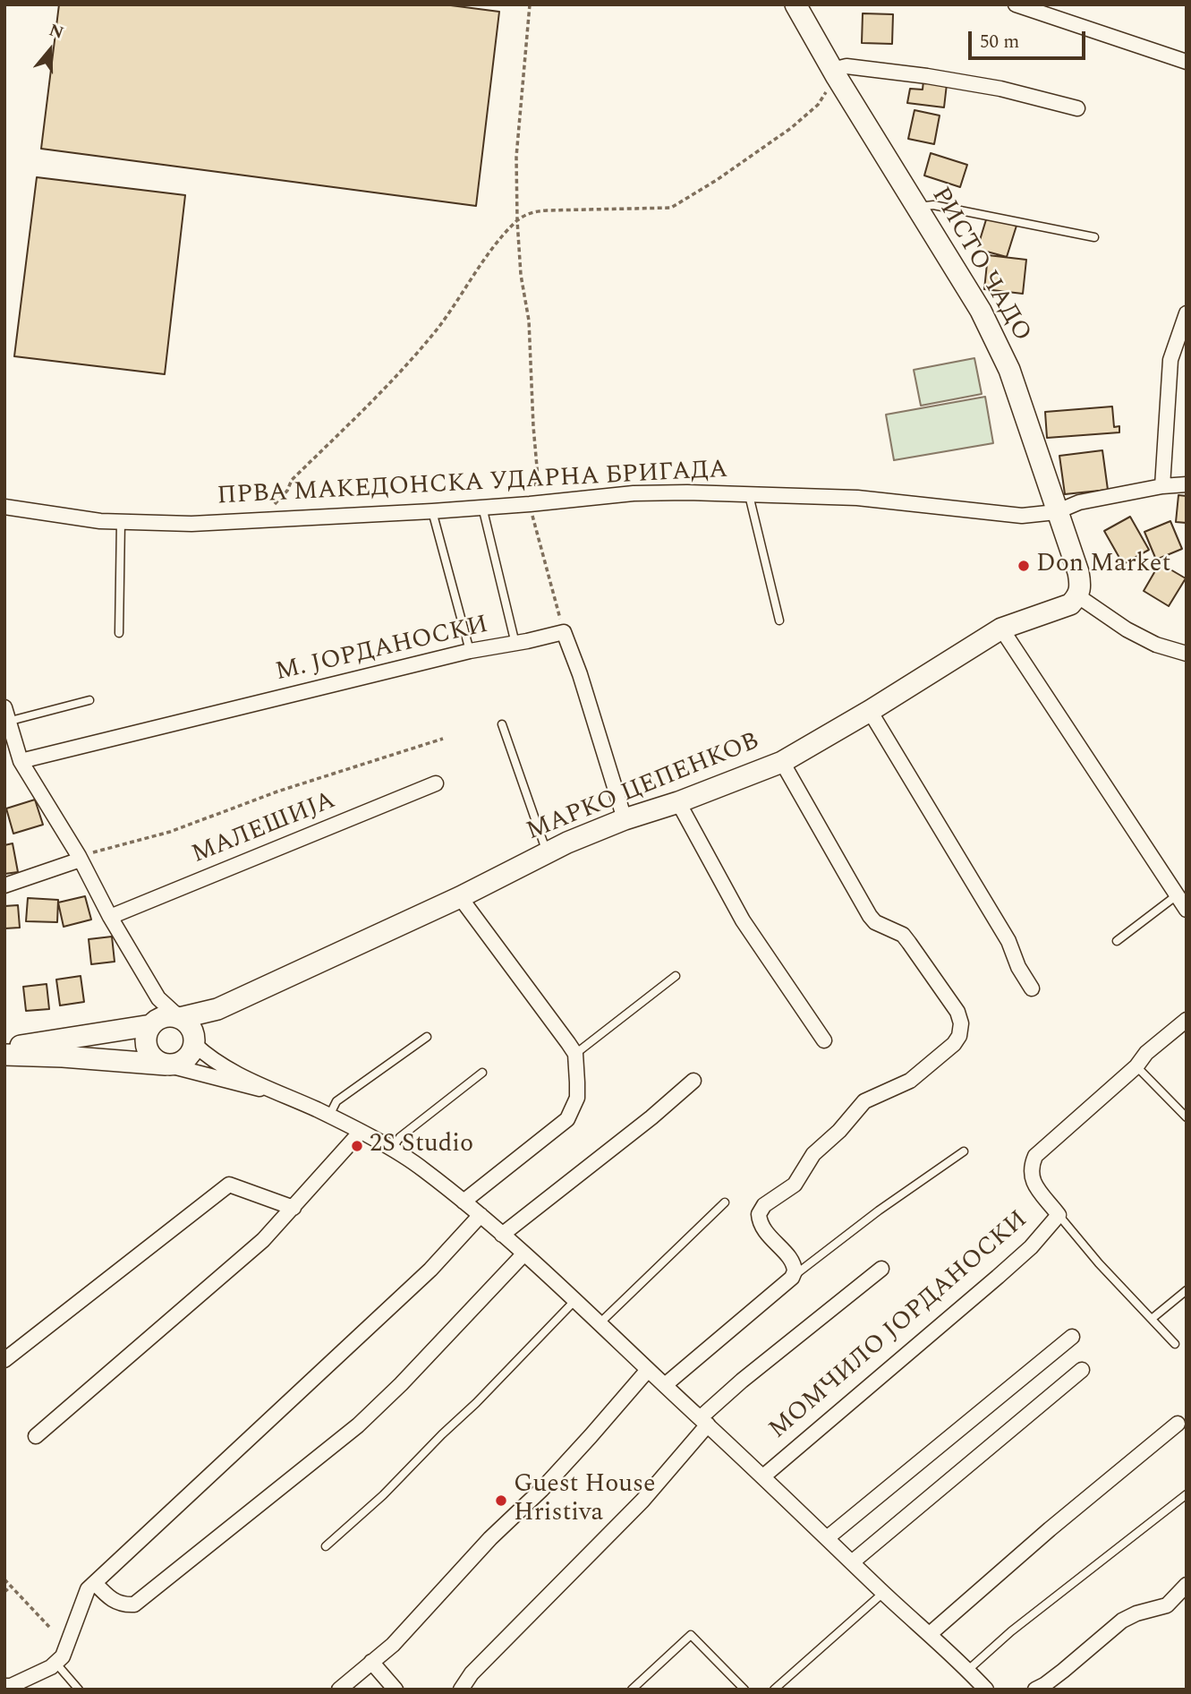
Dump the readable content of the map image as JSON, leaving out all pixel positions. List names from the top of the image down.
{
  "streets": {
    "street": [
      "РИСТО ЧАДО",
      "ПРВА МАКЕДОНСКА УДАРНА БРИГАДА",
      "М. ЈОРДАНОСКИ",
      "МАРКО ЦЕПЕНКОВ",
      "МАЛЕШИЈА",
      "МОМЧИЛО ЈОРДАНОСКИ"
    ]
  },
  "crossings": [
    ["РИСТО ЧАДО", "ПРВА МАКЕДОНСКА УДАРНА БРИГАДА"],
    ["РИСТО ЧАДО", "МАРКО ЦЕПЕНКОВ"]
  ],
  "places": ["Don Market", "2S Studio", "Guest House Hristiva"],
  "scale_bar": "50 m",
  "north": "top"
}
